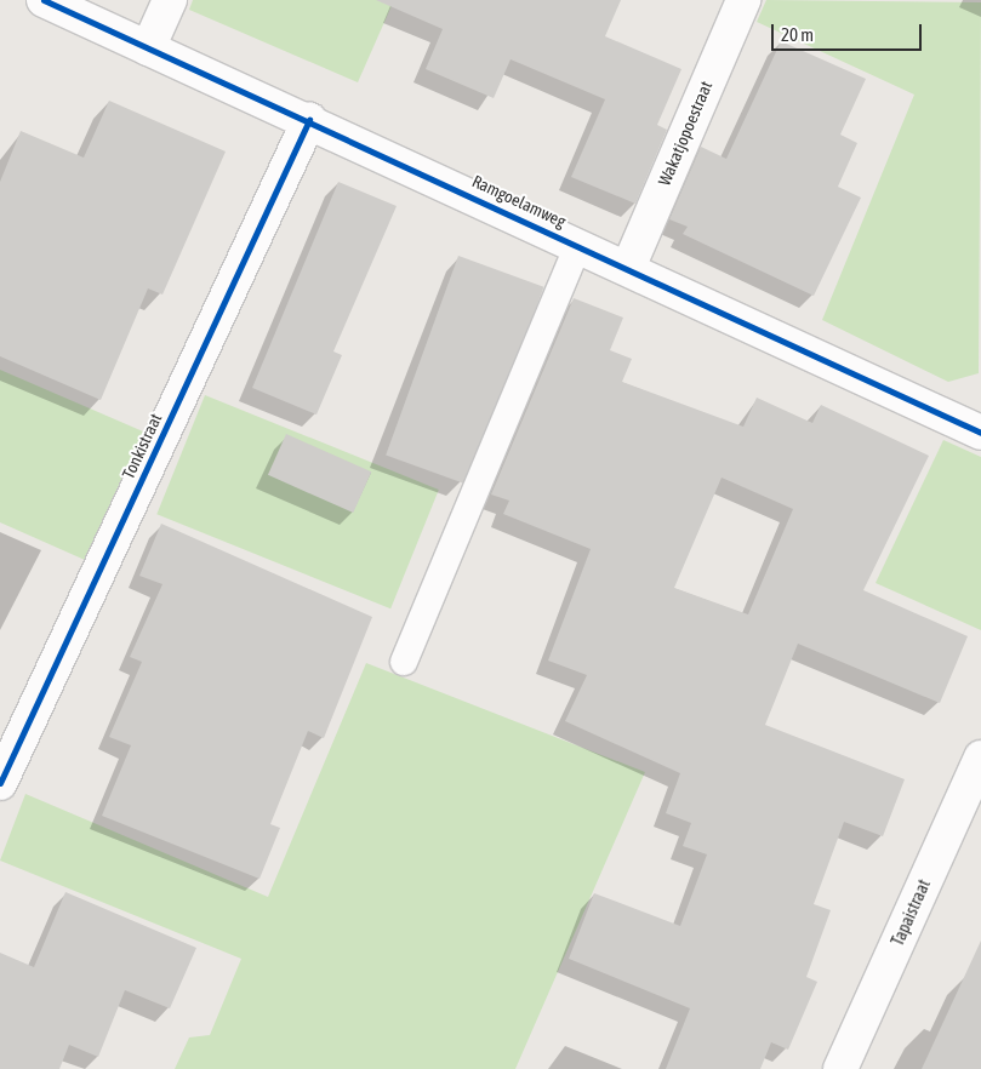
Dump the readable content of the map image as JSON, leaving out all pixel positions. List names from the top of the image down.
{
  "streets": {
    "street": [
      "Wakatjopoestraat",
      "Ramgoelamweg",
      "Tonkistraat",
      "Tapaistraat"
    ]
  },
  "crossings": [
    ["Wakatjopoestraat", "Ramgoelamweg"],
    ["Ramgoelamweg", "Tonkistraat"]
  ],
  "scale_bar": "20 m"
}
